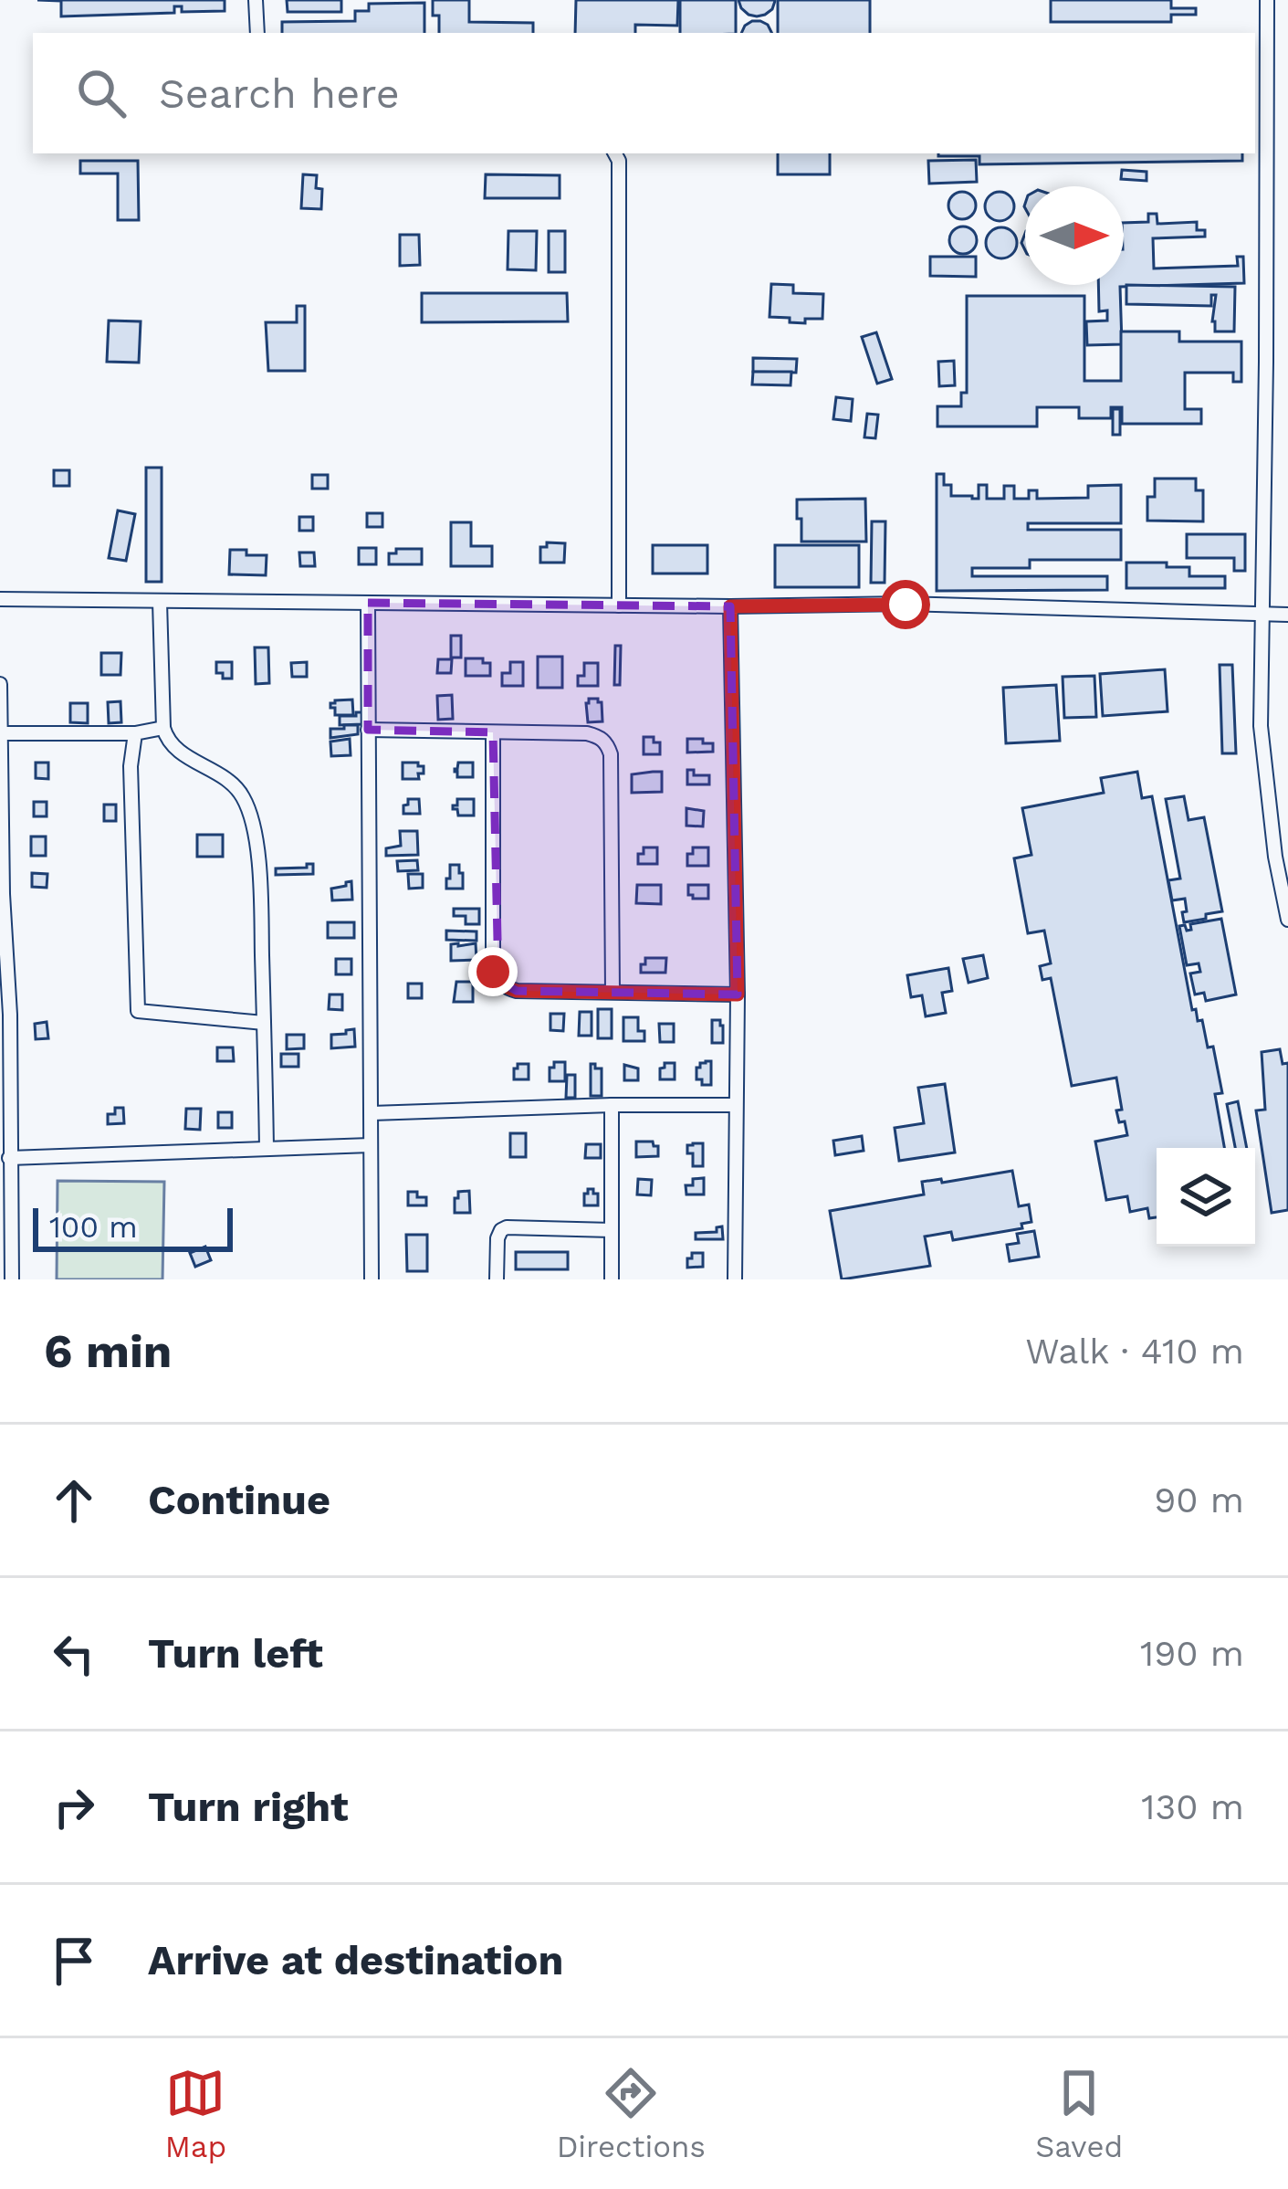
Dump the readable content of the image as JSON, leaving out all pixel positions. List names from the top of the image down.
{
  "scale_bar": "100 m",
  "north": "right",
  "page": {
    "search": "Search here",
    "scale": "100 m",
    "heading": ["6 min", "Walk · 410 m"],
    "list": [
      ["Continue", "90 m"],
      ["Turn left", "190 m"],
      ["Turn right", "130 m"],
      "Arrive at destination"
    ],
    "nav": ["Map", "Directions", "Saved"]
  }
}
